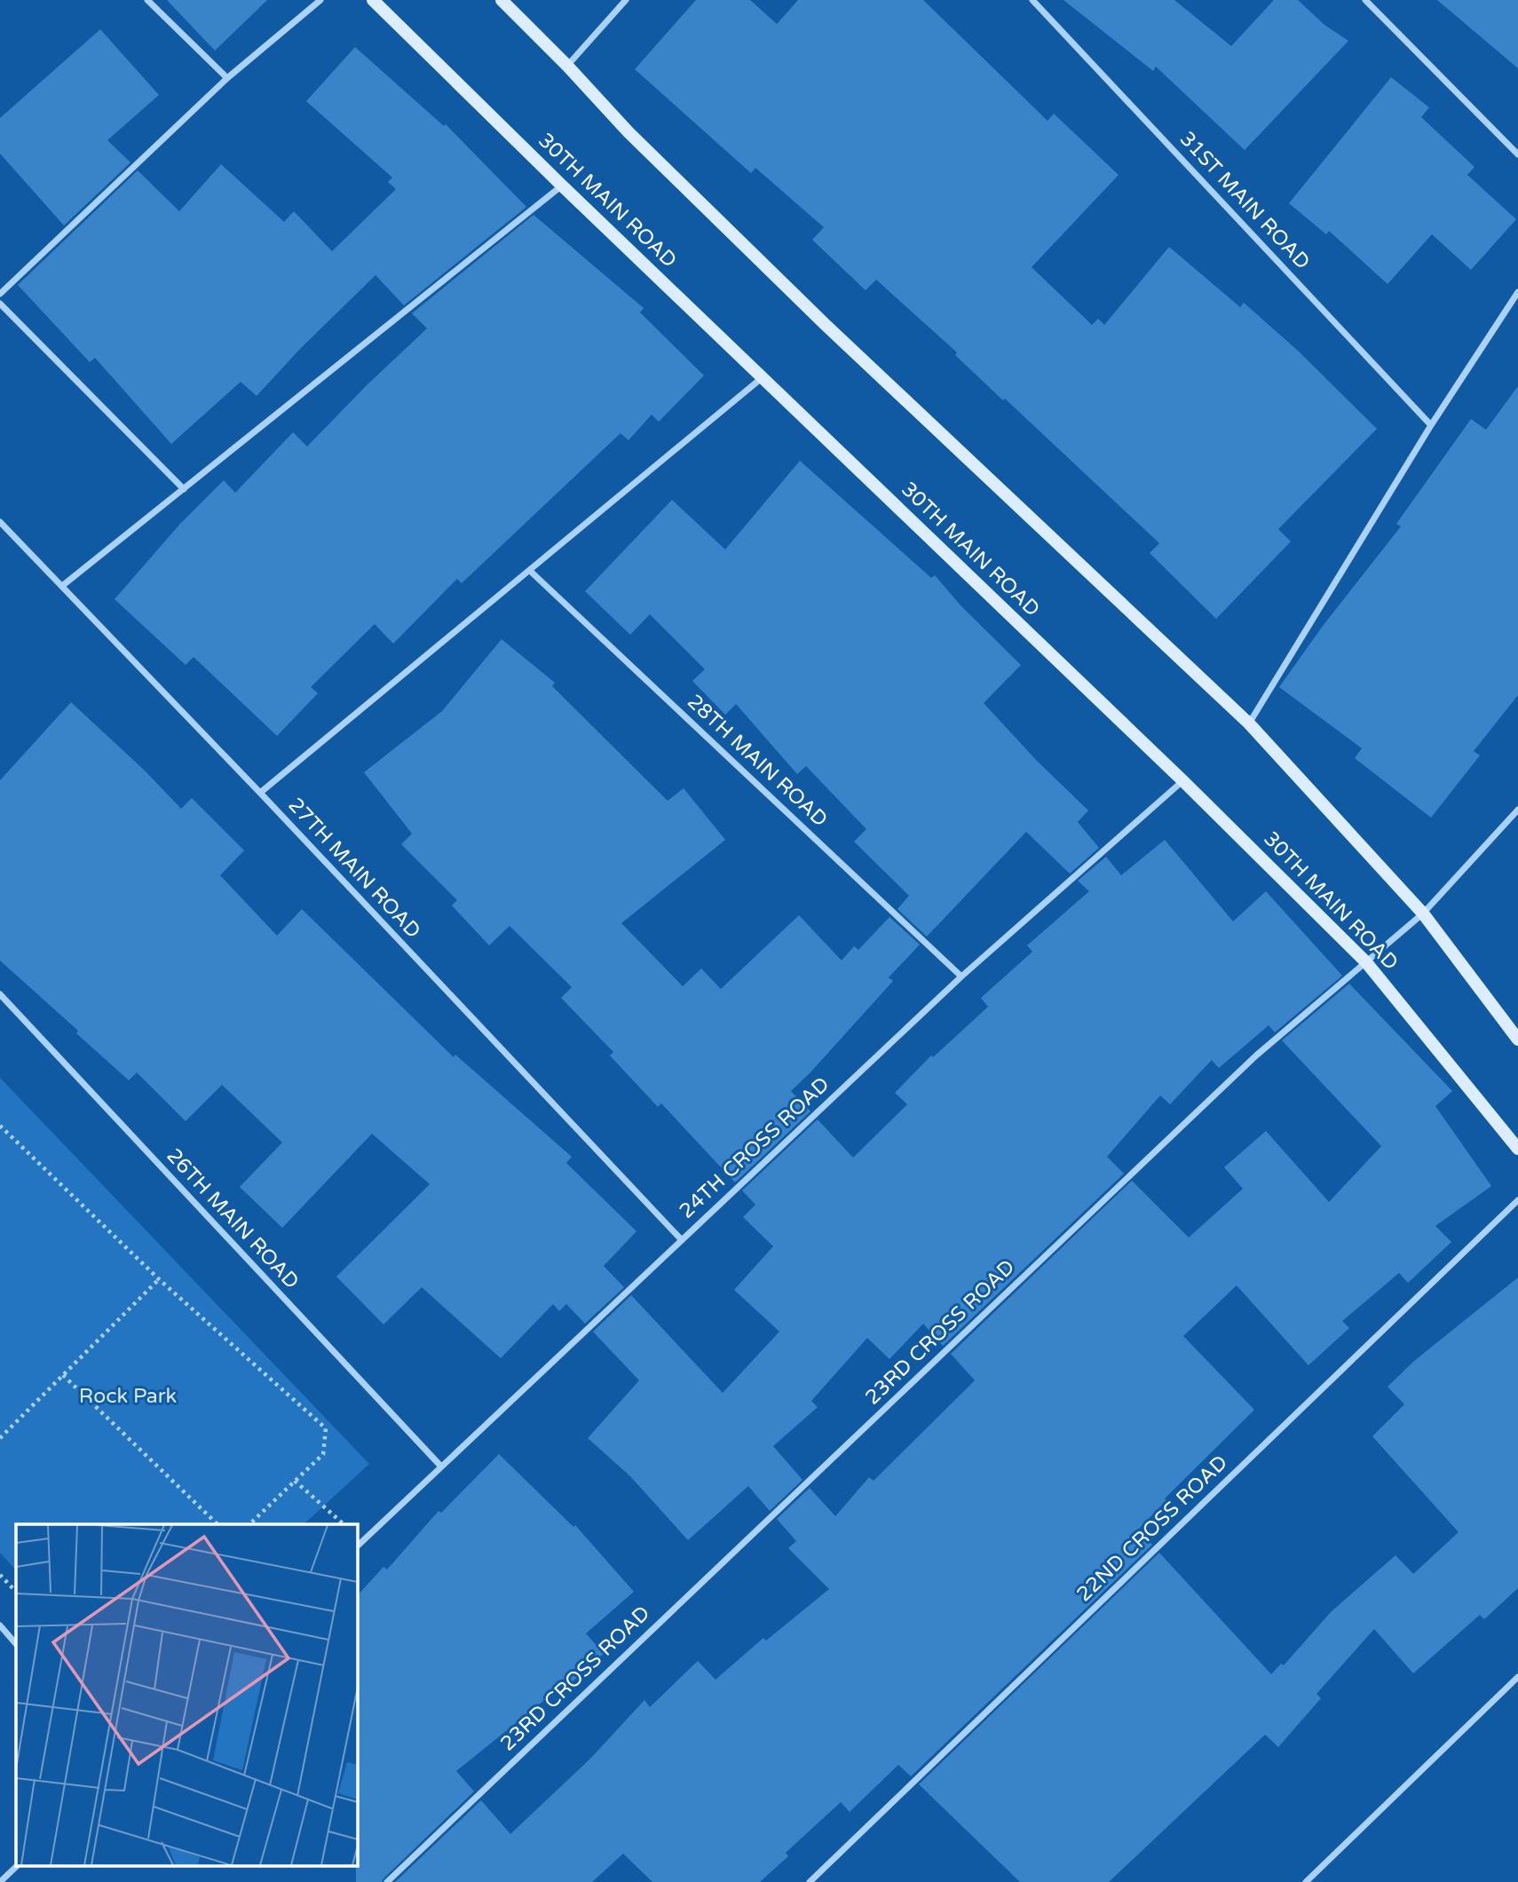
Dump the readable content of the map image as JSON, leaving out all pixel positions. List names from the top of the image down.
{
  "streets": {
    "main road": ["30TH MAIN ROAD"],
    "street": [
      "31ST MAIN ROAD",
      "28TH MAIN ROAD",
      "27TH MAIN ROAD",
      "24TH CROSS ROAD",
      "26TH MAIN ROAD",
      "23RD CROSS ROAD",
      "22ND CROSS ROAD"
    ]
  },
  "crossings": [
    ["30TH MAIN ROAD", "24TH CROSS ROAD"],
    ["30TH MAIN ROAD", "23RD CROSS ROAD"],
    ["28TH MAIN ROAD", "24TH CROSS ROAD"],
    ["27TH MAIN ROAD", "24TH CROSS ROAD"],
    ["24TH CROSS ROAD", "26TH MAIN ROAD"]
  ],
  "parks": ["Rock Park"]
}
